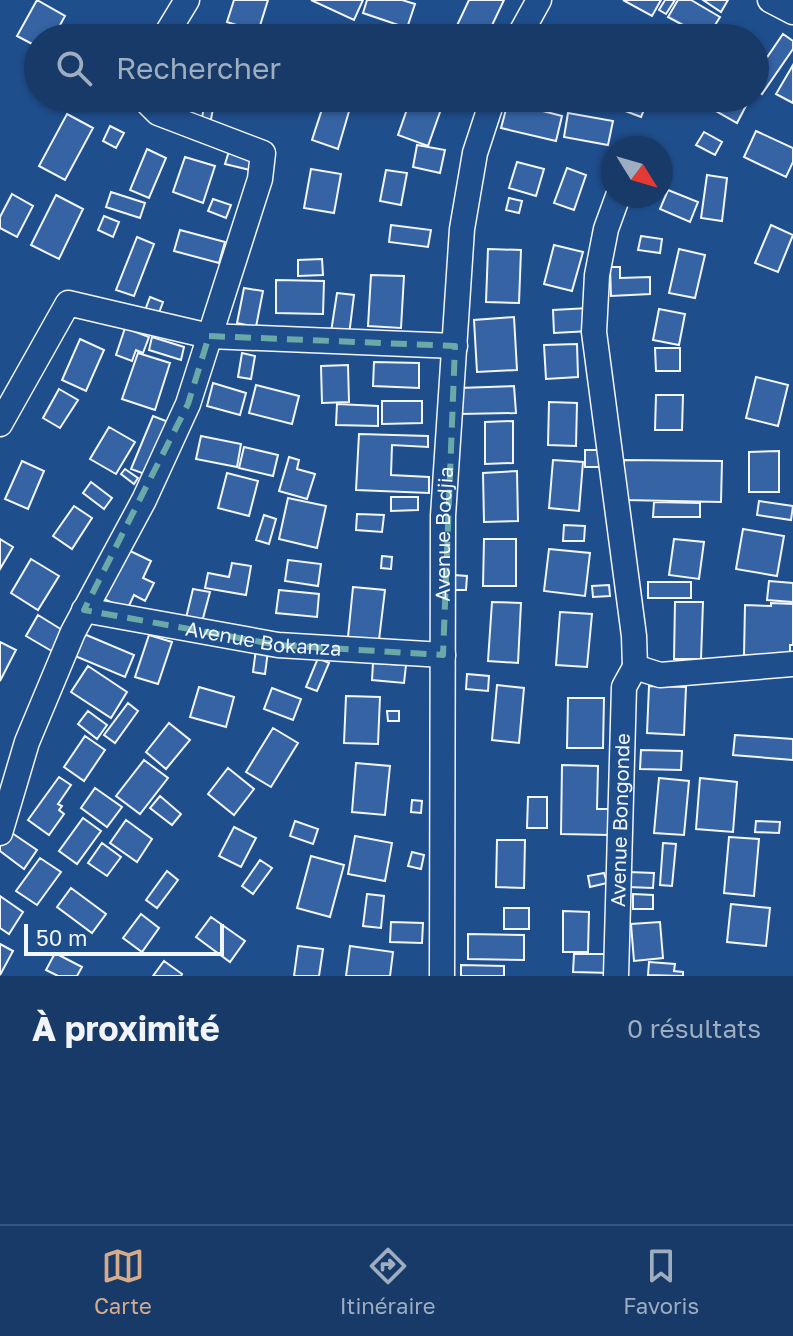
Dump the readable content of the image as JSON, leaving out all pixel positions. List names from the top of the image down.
{
  "streets": {
    "street": ["Avenue Bodjia", "Avenue Bokanza", "Avenue Bongonde"]
  },
  "crossings": [
    ["Avenue Bodjia", "Avenue Bokanza"]
  ],
  "scale_bar": "50 m",
  "north": "bottom right",
  "page": {
    "search": "Rechercher",
    "scale": "50 m",
    "heading": ["À proximité", "0 résultats"],
    "nav": ["Carte", "Itinéraire", "Favoris"]
  }
}
